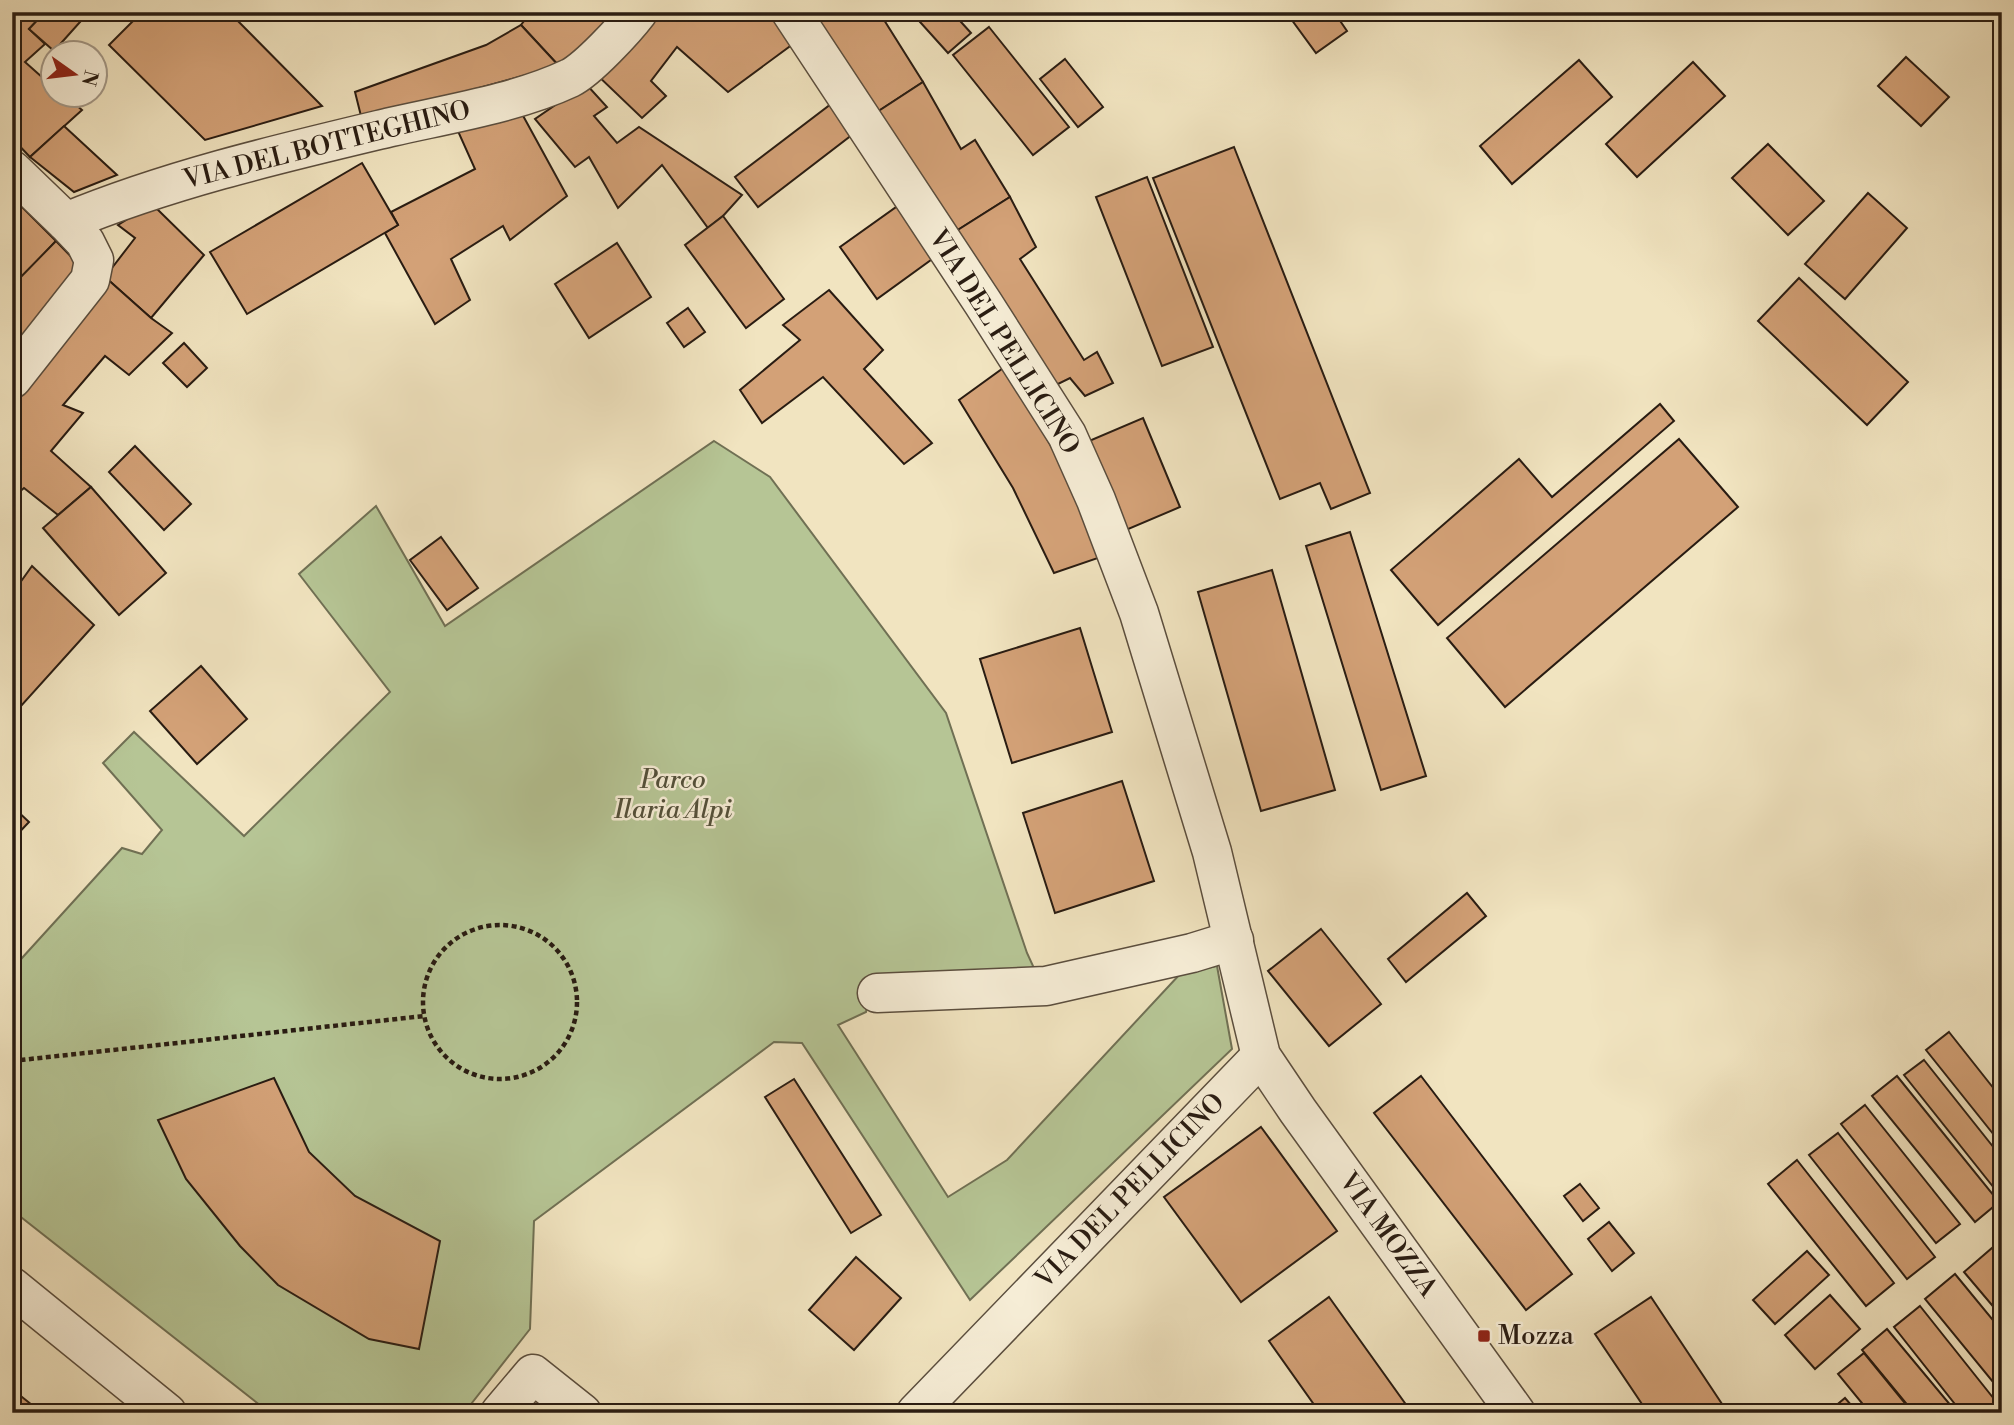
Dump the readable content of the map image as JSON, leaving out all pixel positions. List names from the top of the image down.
{
  "streets": {
    "street": ["VIA DEL BOTTEGHINO", "VIA DEL PELLICINO", "VIA MOZZA"]
  },
  "crossings": [
    ["VIA DEL PELLICINO", "VIA MOZZA"]
  ],
  "parks": ["Parco Ilaria Alpi"],
  "places": {
    "transit": ["Mozza"]
  },
  "north": "right"
}
